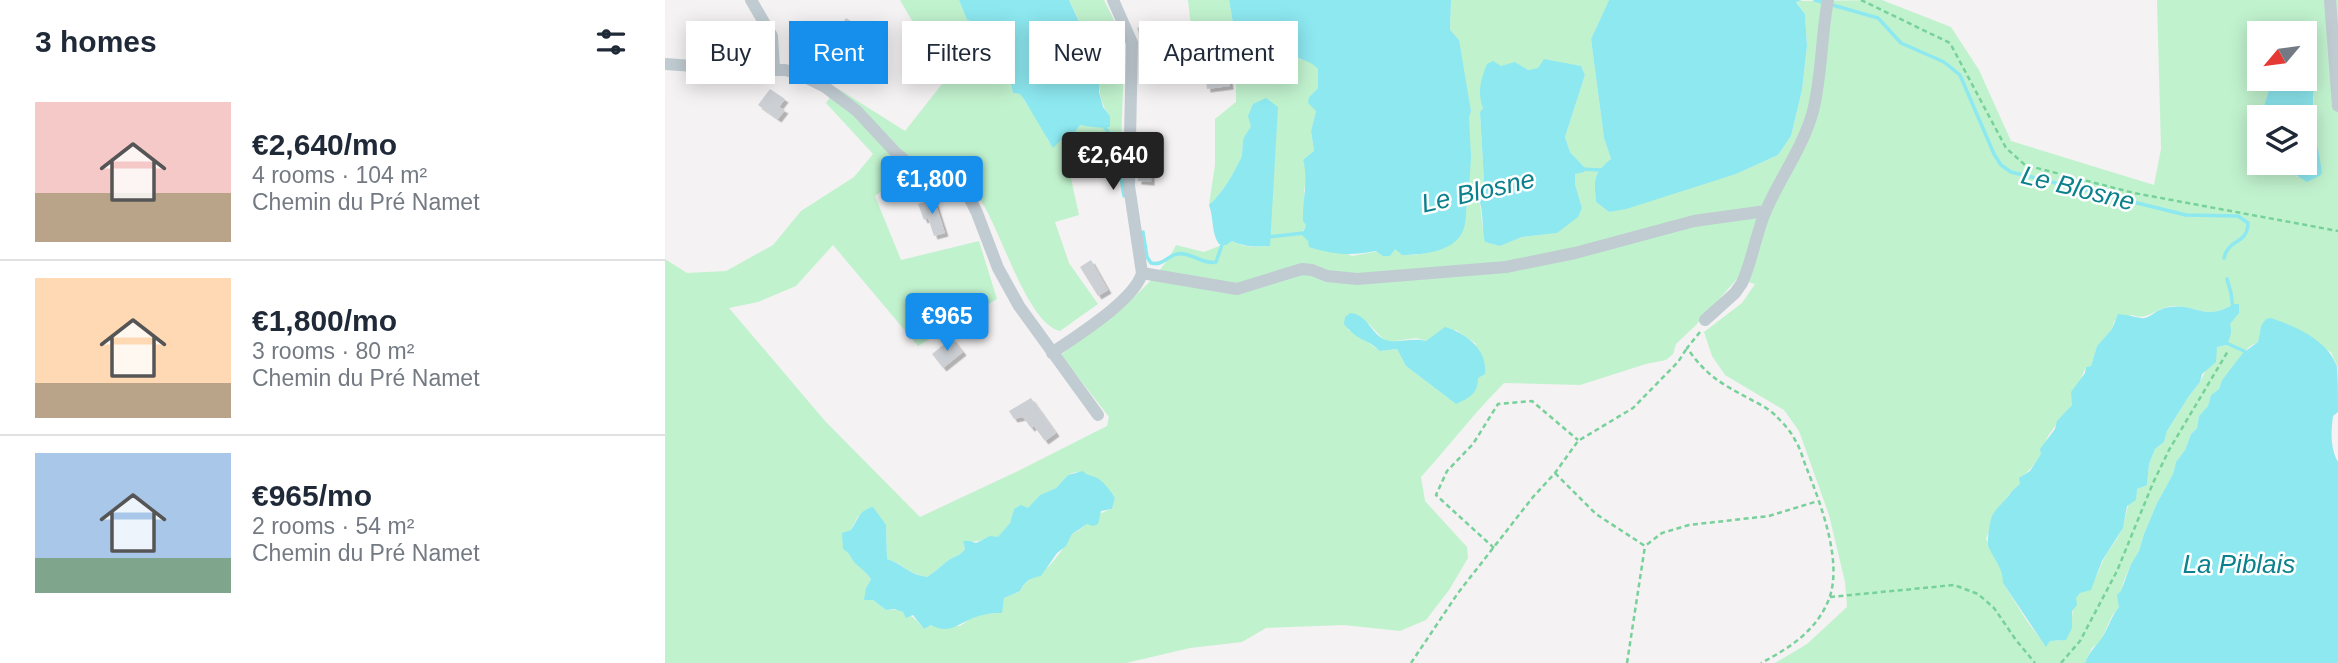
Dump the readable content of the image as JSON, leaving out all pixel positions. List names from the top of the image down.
{
  "water": ["Le Blosne", "La Piblais"],
  "north": "bottom left",
  "page": {
    "heading": "3 homes",
    "chip": [
      "Buy",
      "Rent",
      "Filters",
      "New",
      "Apartment"
    ],
    "list": [
      {
        "name": "€2,640/mo",
        "note": "4 rooms · 104 m² · Chemin du Pré Namet"
      },
      {
        "name": "€1,800/mo",
        "note": "3 rooms · 80 m² · Chemin du Pré Namet"
      },
      {
        "name": "€965/mo",
        "note": "2 rooms · 54 m² · Chemin du Pré Namet"
      }
    ],
    "price": ["€2,640", "€1,800", "€965"]
  }
}
